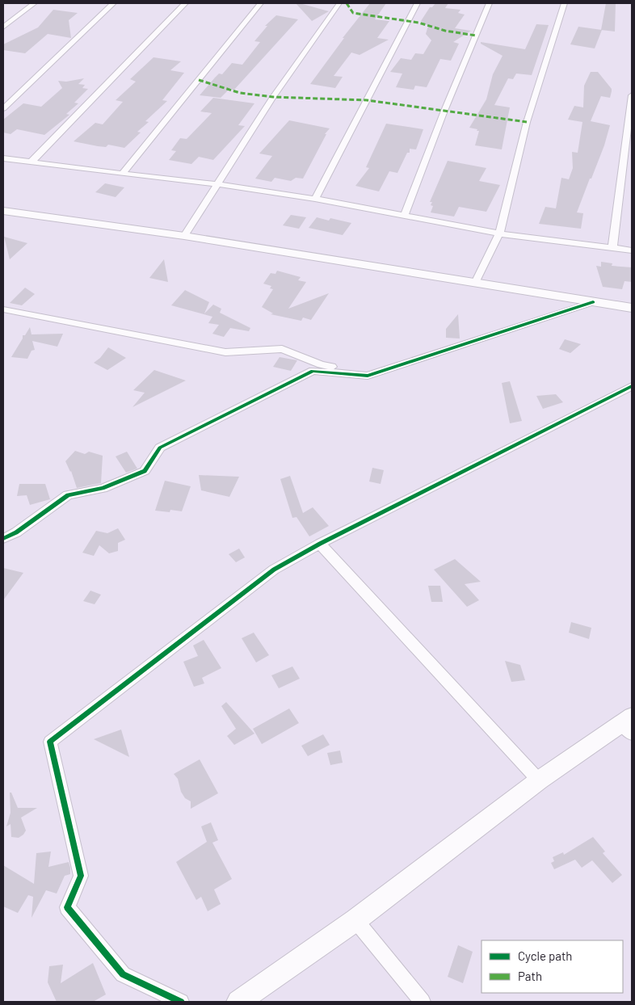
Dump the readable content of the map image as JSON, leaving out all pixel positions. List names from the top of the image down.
{
  "legend": ["Cycle path", "Path"]
}
